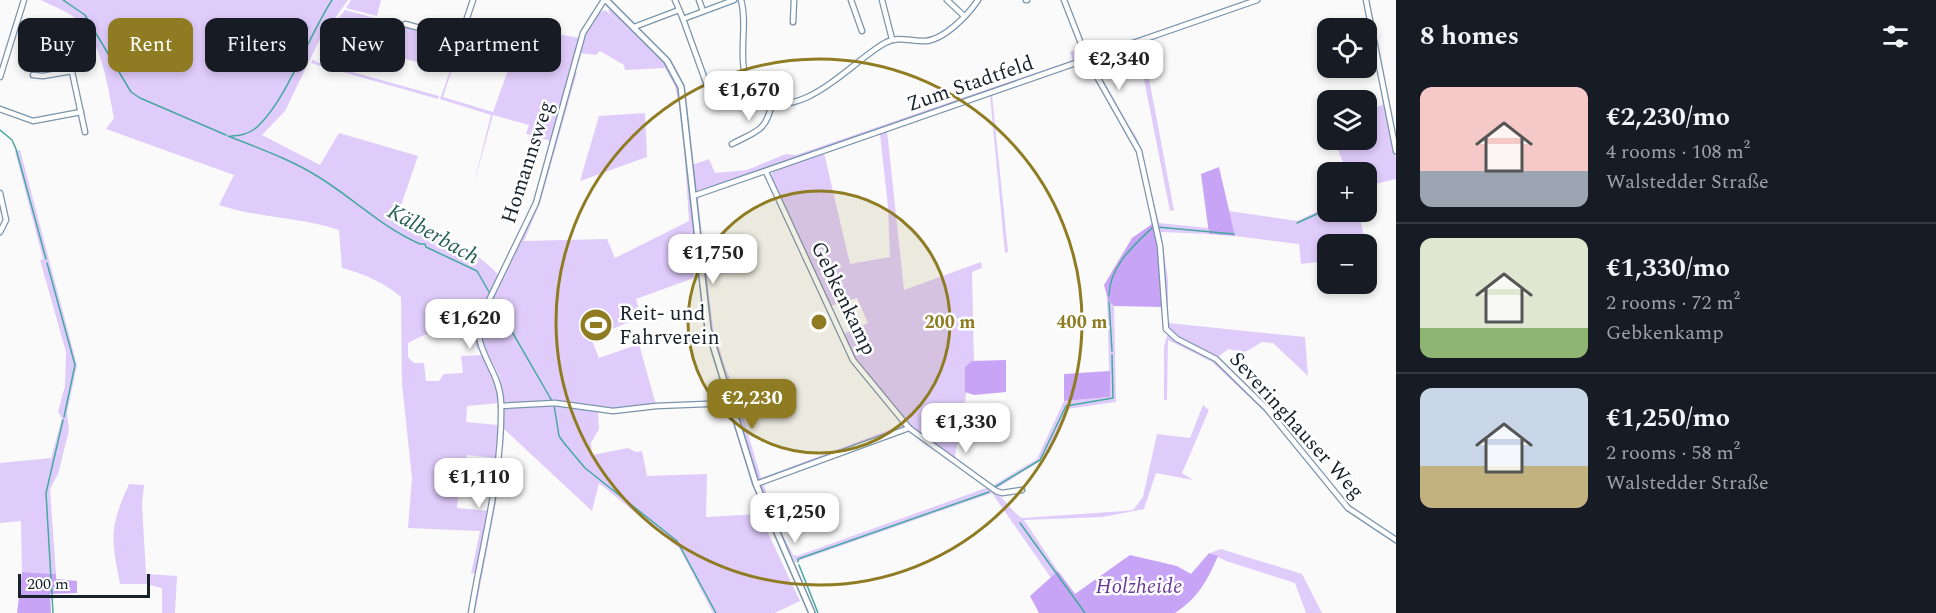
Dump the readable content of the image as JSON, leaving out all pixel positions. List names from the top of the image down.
{
  "streets": {
    "street": [
      "Zum Stadtfeld",
      "Homannsweg",
      "Gebkenkamp",
      "Severinghauser Weg"
    ]
  },
  "crossings": [
    ["Zum Stadtfeld", "Gebkenkamp"],
    ["Zum Stadtfeld", "Severinghauser Weg"]
  ],
  "water": ["Kälberbach"],
  "parks": ["Holzheide"],
  "places": {
    "sports": ["Reit- und Fahrverein"]
  },
  "scale_bar": "200 m",
  "page": {
    "heading": "8 homes",
    "map_buttons": ["+", "−"],
    "chip": [
      "Buy",
      "Rent",
      "Filters",
      "New",
      "Apartment"
    ],
    "price": [
      "€2,340",
      "€1,670",
      "€1,750",
      "€1,620",
      "€2,230",
      "€1,330",
      "€1,110",
      "€1,250"
    ],
    "list": [
      {
        "name": "€2,230/mo",
        "note": "4 rooms · 108 m² · Walstedder Straße"
      },
      {
        "name": "€1,330/mo",
        "note": "2 rooms · 72 m² · Gebkenkamp"
      },
      {
        "name": "€1,250/mo",
        "note": "2 rooms · 58 m² · Walstedder Straße"
      }
    ],
    "scale": "200 m"
  },
  "rings": ["200 m", "400 m"]
}
